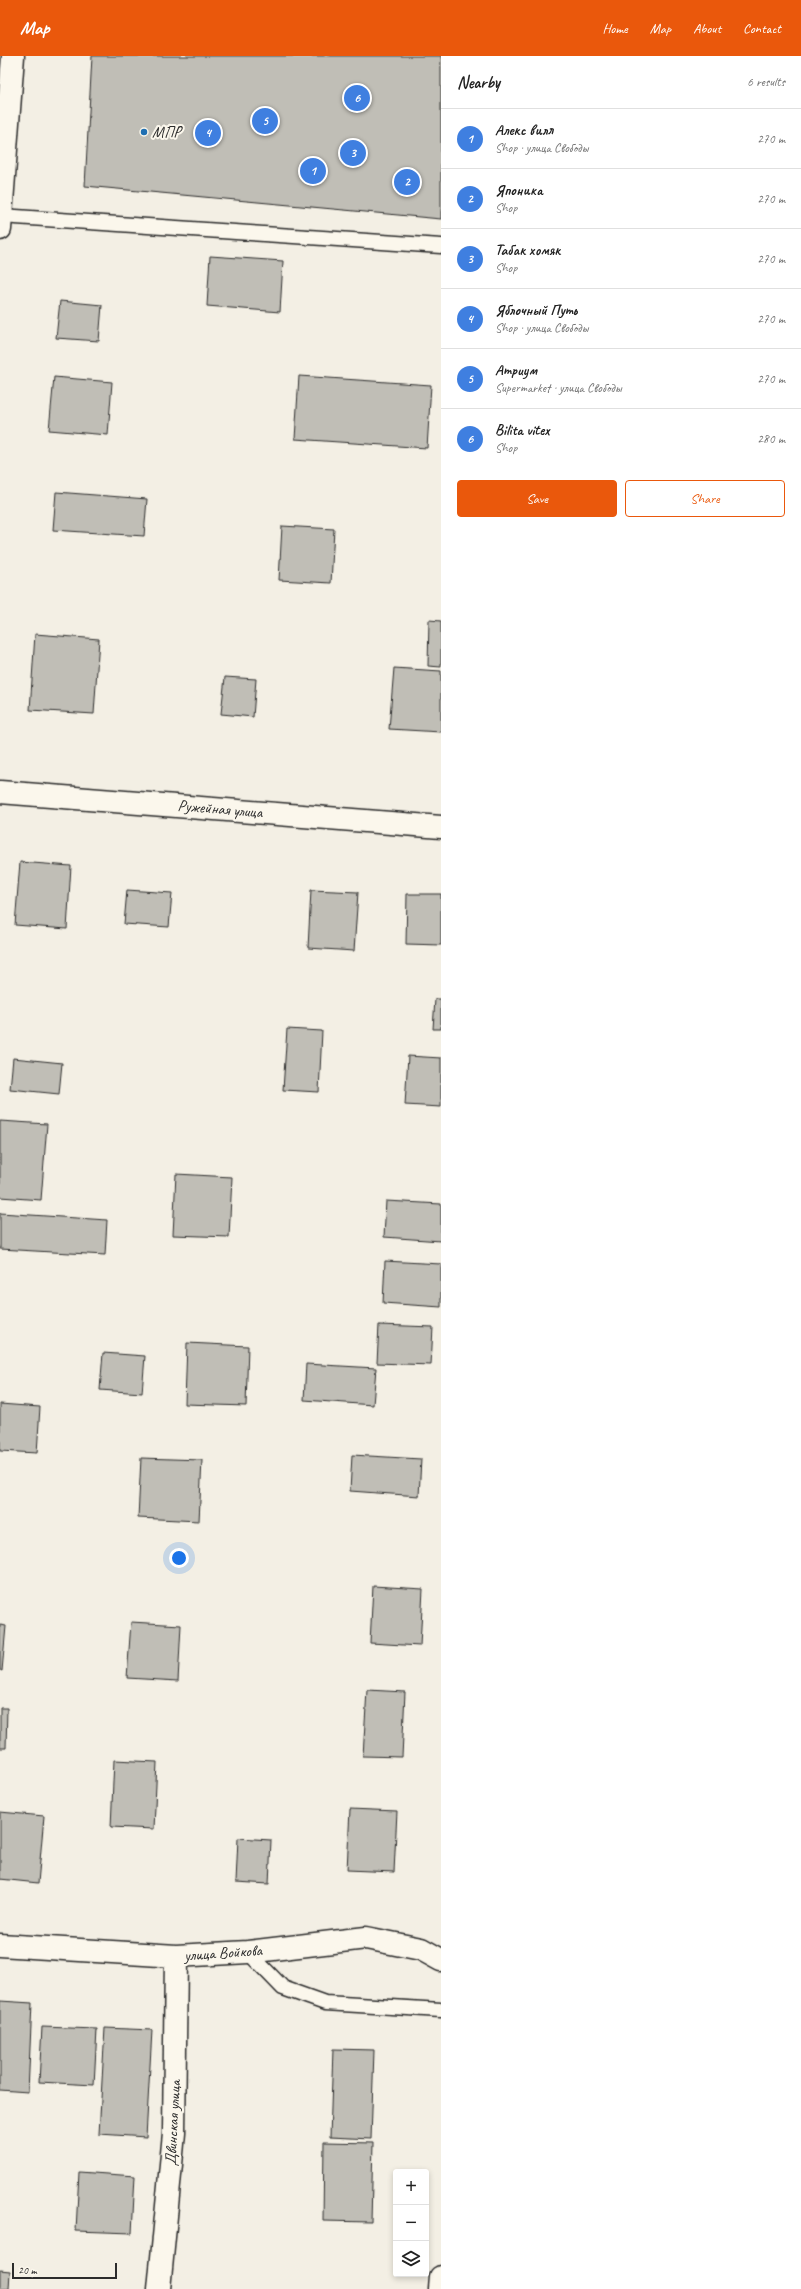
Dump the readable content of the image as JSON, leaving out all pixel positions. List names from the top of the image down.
{
  "streets": {
    "street": ["Ружейная улица", "улица Войкова", "Двинская улица"]
  },
  "crossings": [
    ["улица Войкова", "Двинская улица"]
  ],
  "places": ["МПР"],
  "scale_bar": "20 m",
  "page": {
    "header": "Map",
    "nav": [
      "Home",
      "Map",
      "About",
      "Contact"
    ],
    "heading": ["Nearby", "6 results"],
    "pins": [
      "6",
      "5",
      "4",
      "3",
      "1",
      "2"
    ],
    "list": [
      {
        "mark": "1",
        "name": "Алекс вилл",
        "note": "Shop · улица Свободы",
        "value": "270 m"
      },
      {
        "mark": "2",
        "name": "Японика",
        "note": "Shop",
        "value": "270 m"
      },
      {
        "mark": "3",
        "name": "Табак хомяк",
        "note": "Shop",
        "value": "270 m"
      },
      {
        "mark": "4",
        "name": "Яблочный Путь",
        "note": "Shop · улица Свободы",
        "value": "270 m"
      },
      {
        "mark": "5",
        "name": "Атриум",
        "note": "Supermarket · улица Свободы",
        "value": "270 m"
      },
      {
        "mark": "6",
        "name": "Bilita vitex",
        "note": "Shop",
        "value": "280 m"
      }
    ],
    "buttons": ["Save", "Share"],
    "map_buttons": ["+", "−"],
    "scale": "20 m"
  }
}
